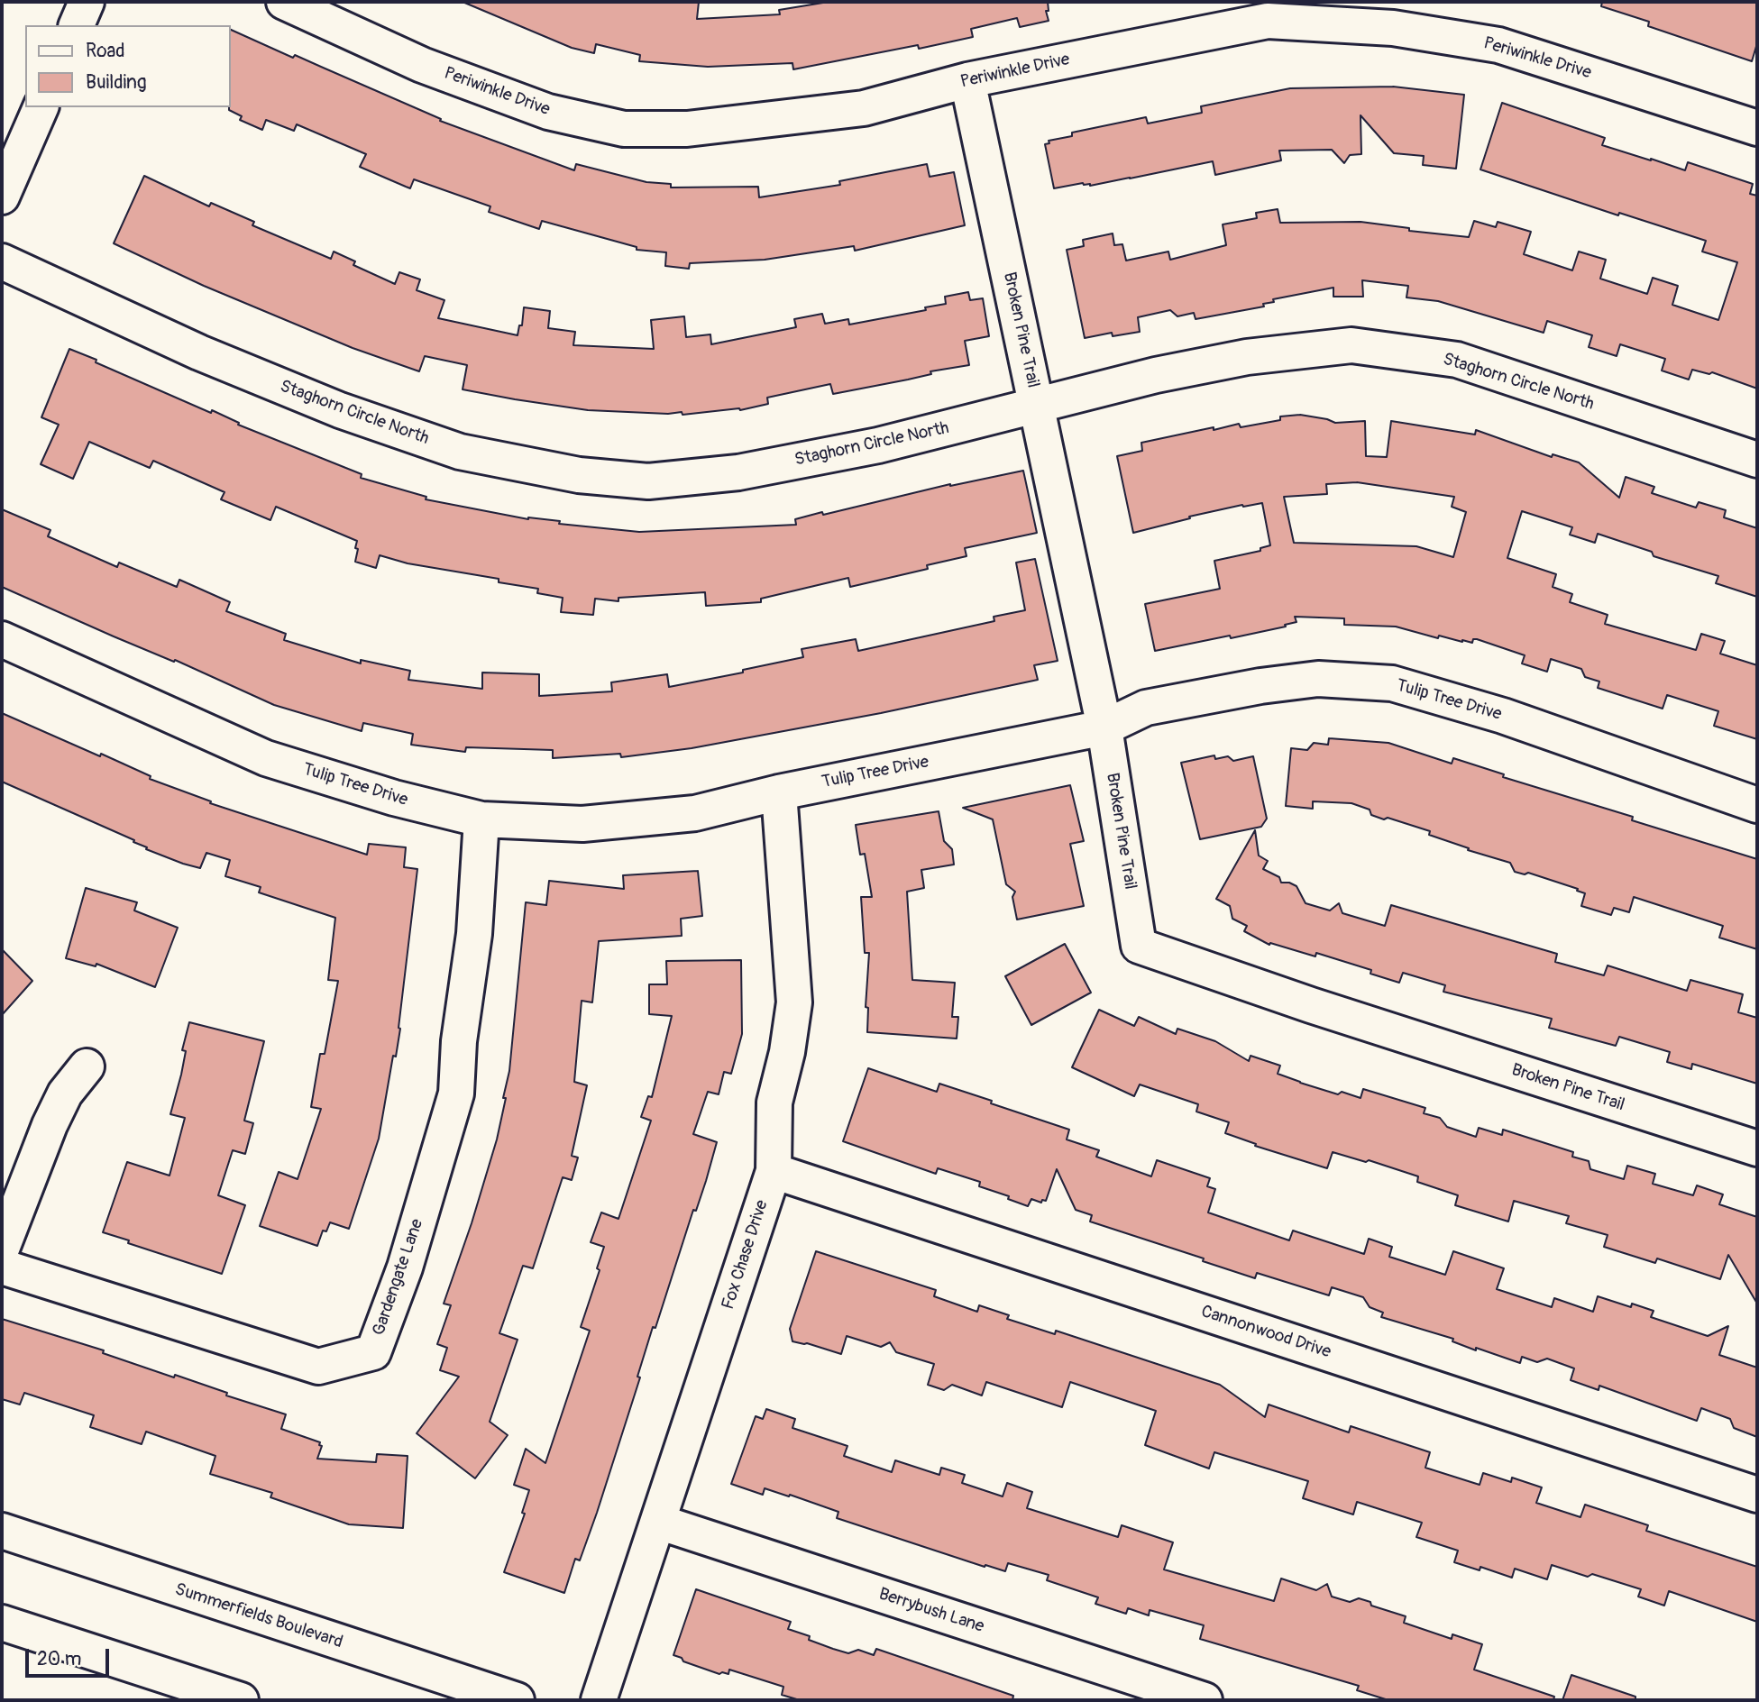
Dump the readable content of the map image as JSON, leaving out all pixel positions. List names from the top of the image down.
{
  "streets": {
    "street": [
      "Periwinkle Drive",
      "Broken Pine Trail",
      "Staghorn Circle North",
      "Tulip Tree Drive",
      "Fox Chase Drive",
      "Gardengate Lane",
      "Cannonwood Drive",
      "Berrybush Lane",
      "Summerfields Boulevard"
    ]
  },
  "crossings": [
    ["Periwinkle Drive", "Broken Pine Trail"],
    ["Broken Pine Trail", "Staghorn Circle North"],
    ["Broken Pine Trail", "Tulip Tree Drive"],
    ["Tulip Tree Drive", "Fox Chase Drive"],
    ["Tulip Tree Drive", "Gardengate Lane"],
    ["Fox Chase Drive", "Cannonwood Drive"],
    ["Fox Chase Drive", "Berrybush Lane"]
  ],
  "legend": ["Road", "Building"],
  "scale_bar": "20 m"
}
